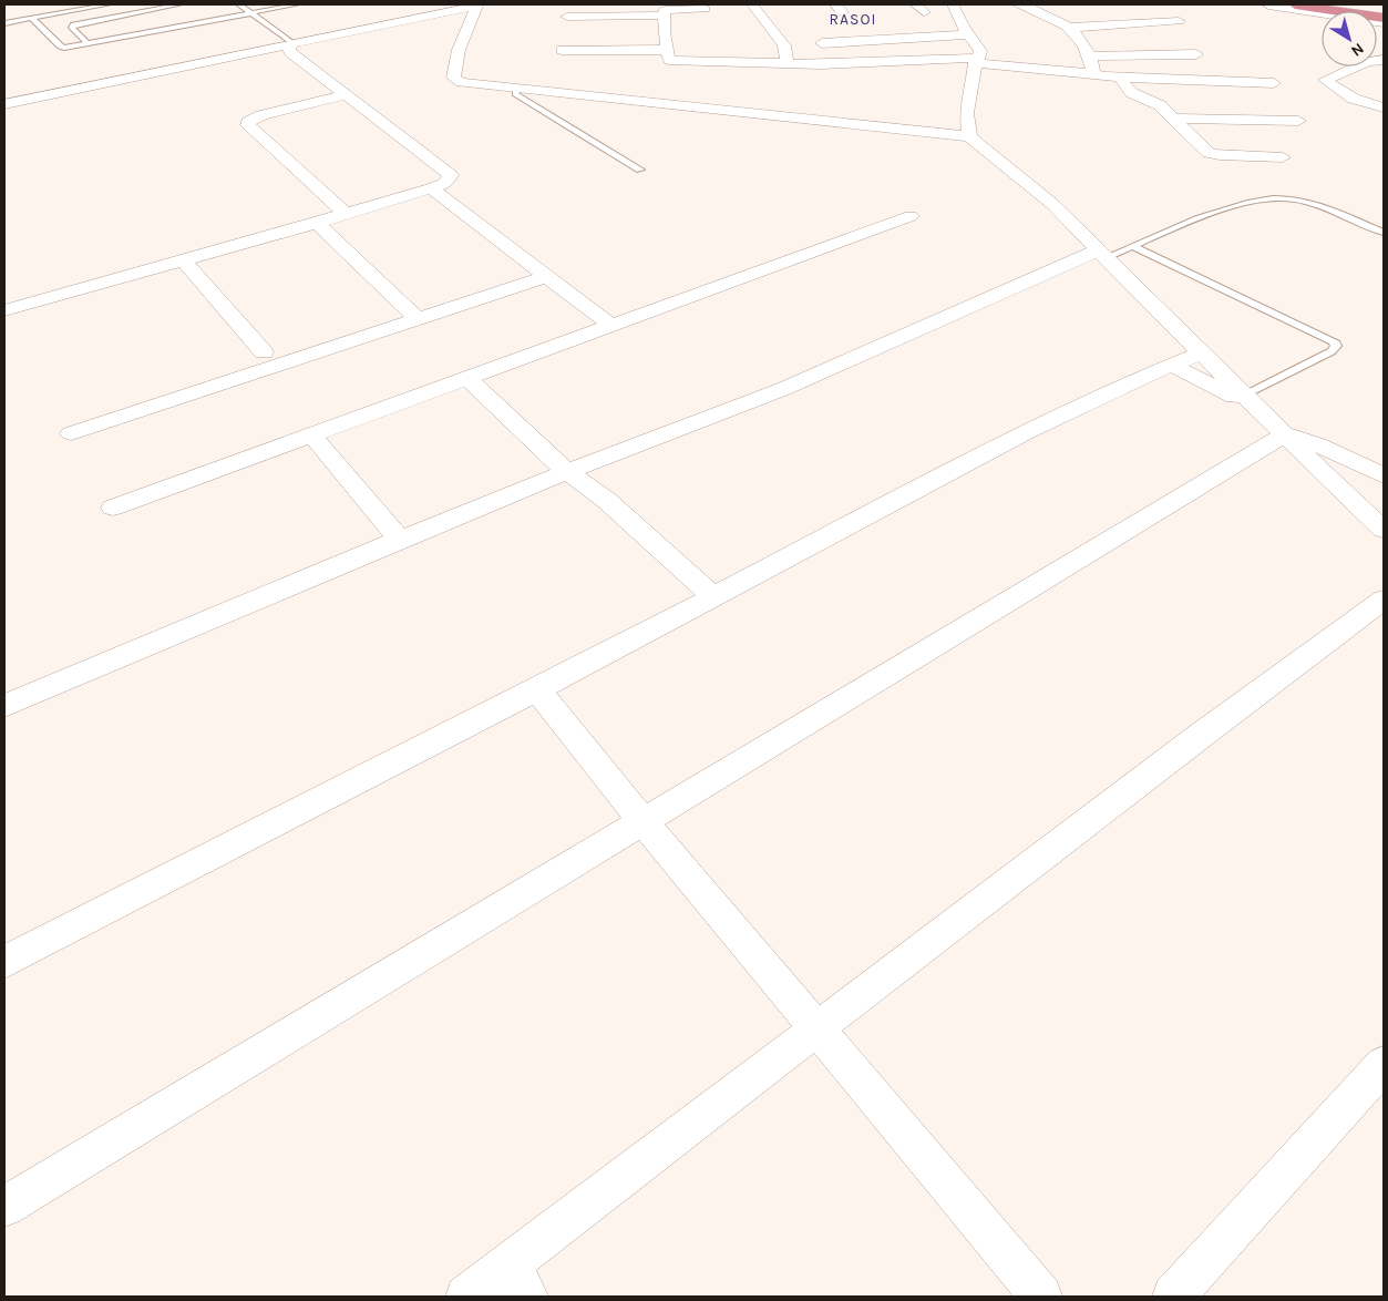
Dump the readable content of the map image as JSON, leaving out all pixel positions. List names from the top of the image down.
{
  "districts": ["RASOI"],
  "north": "bottom right"
}
